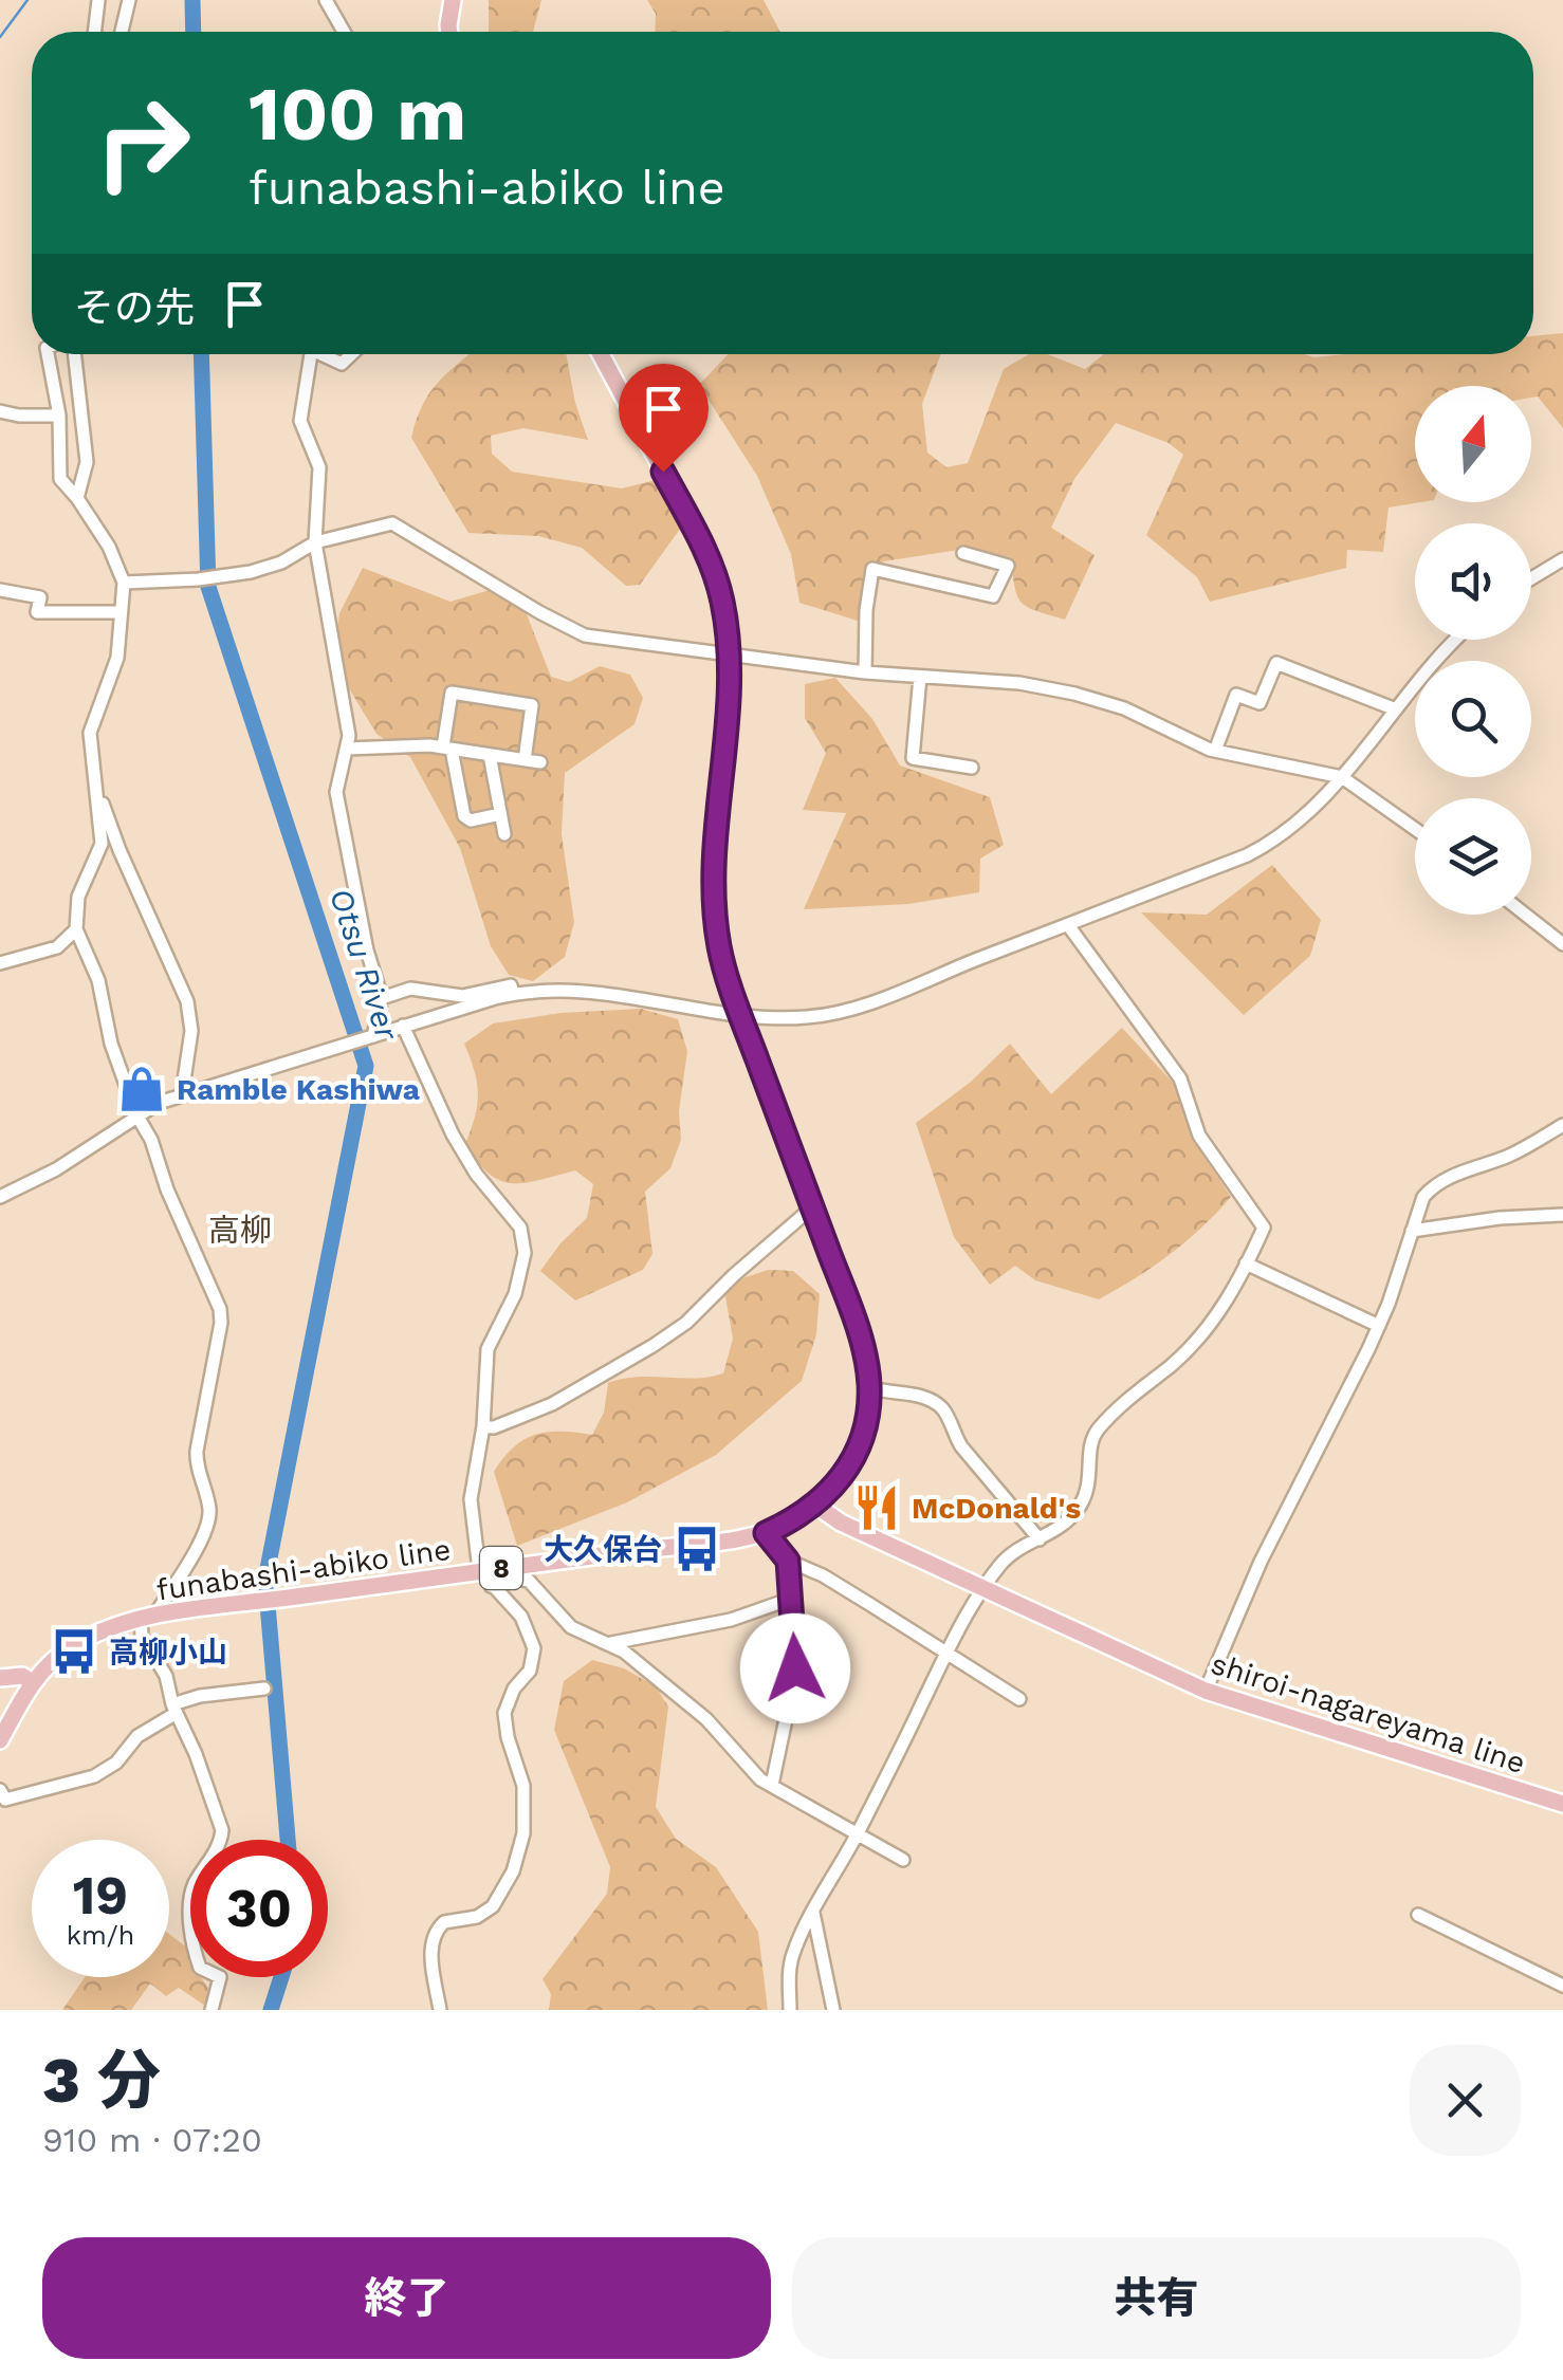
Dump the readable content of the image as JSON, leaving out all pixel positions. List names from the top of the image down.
{
  "streets": {
    "main road": ["8", "funabashi-abiko line", "shiroi-nagareyama line"]
  },
  "crossings": [
    ["funabashi-abiko line", "shiroi-nagareyama line"]
  ],
  "districts": ["高柳"],
  "water": ["Otsu River"],
  "places": {
    "shop": ["Ramble Kashiwa"],
    "restaurant": ["McDonald's"],
    "bus stop": ["大久保台", "高柳小山"]
  },
  "north": "top",
  "page": {
    "turn": ["100 m", "funabashi-abiko line"],
    "then": "その先",
    "speed": "19 km/h",
    "limit": "30",
    "heading": ["3 分", "910 m · 07:20"],
    "buttons": ["終了", "共有"]
  }
}
